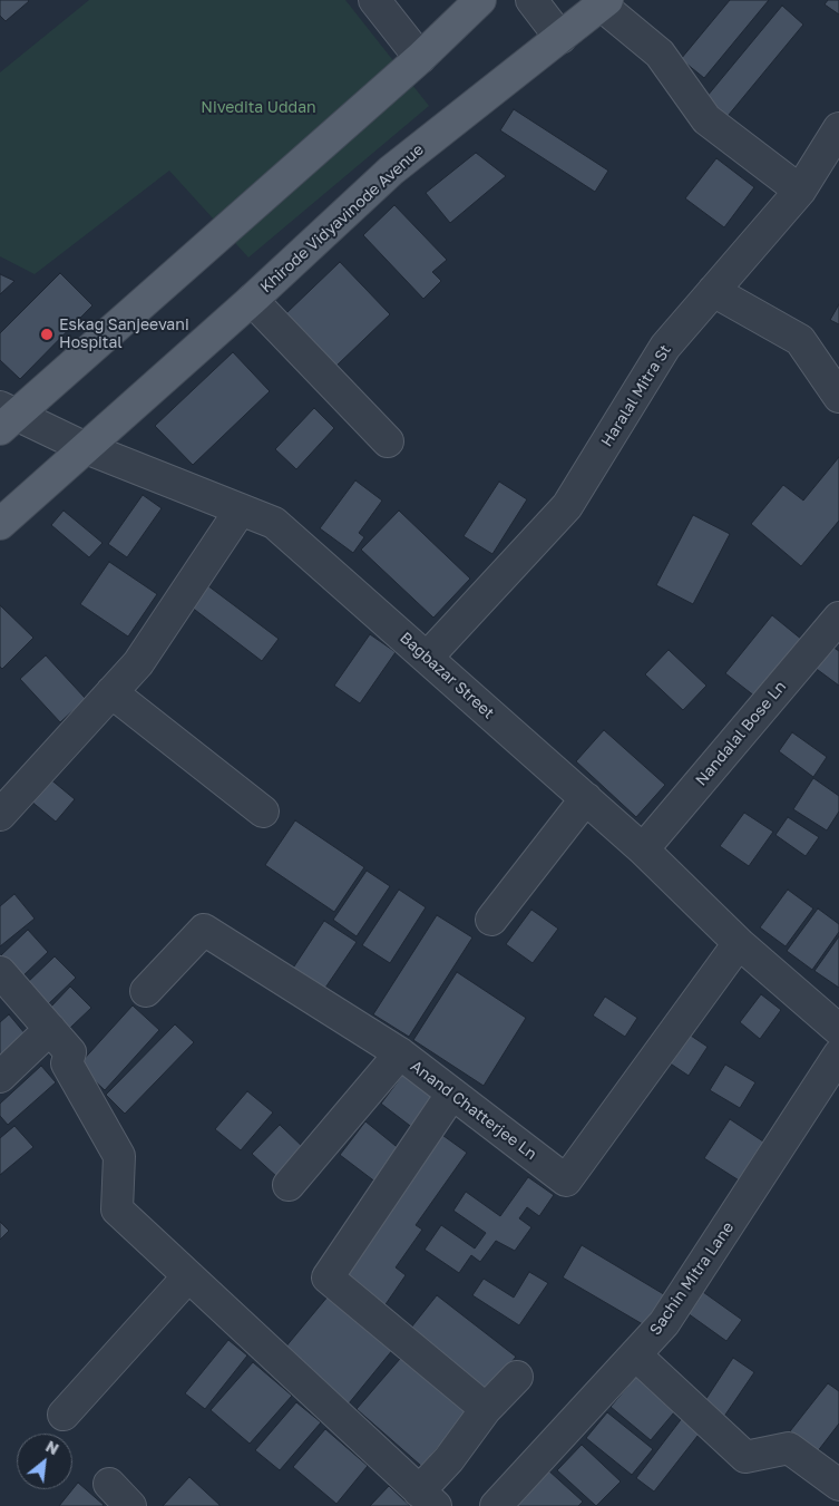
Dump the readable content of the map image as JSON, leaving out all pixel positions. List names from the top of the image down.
{
  "streets": {
    "main road": ["Khirode Vidyavinode Avenue"],
    "street": [
      "Haralal Mitra St",
      "Bagbazar Street",
      "Nandalal Bose Ln",
      "Anand Chatterjee Ln",
      "Sachin Mitra Lane"
    ]
  },
  "crossings": [
    ["Khirode Vidyavinode Avenue", "Bagbazar Street"],
    ["Haralal Mitra St", "Bagbazar Street"],
    ["Bagbazar Street", "Nandalal Bose Ln"],
    ["Bagbazar Street", "Anand Chatterjee Ln"]
  ],
  "parks": ["Nivedita Uddan"],
  "places": ["Eskag Sanjeevani Hospital"],
  "north": "top right"
}
